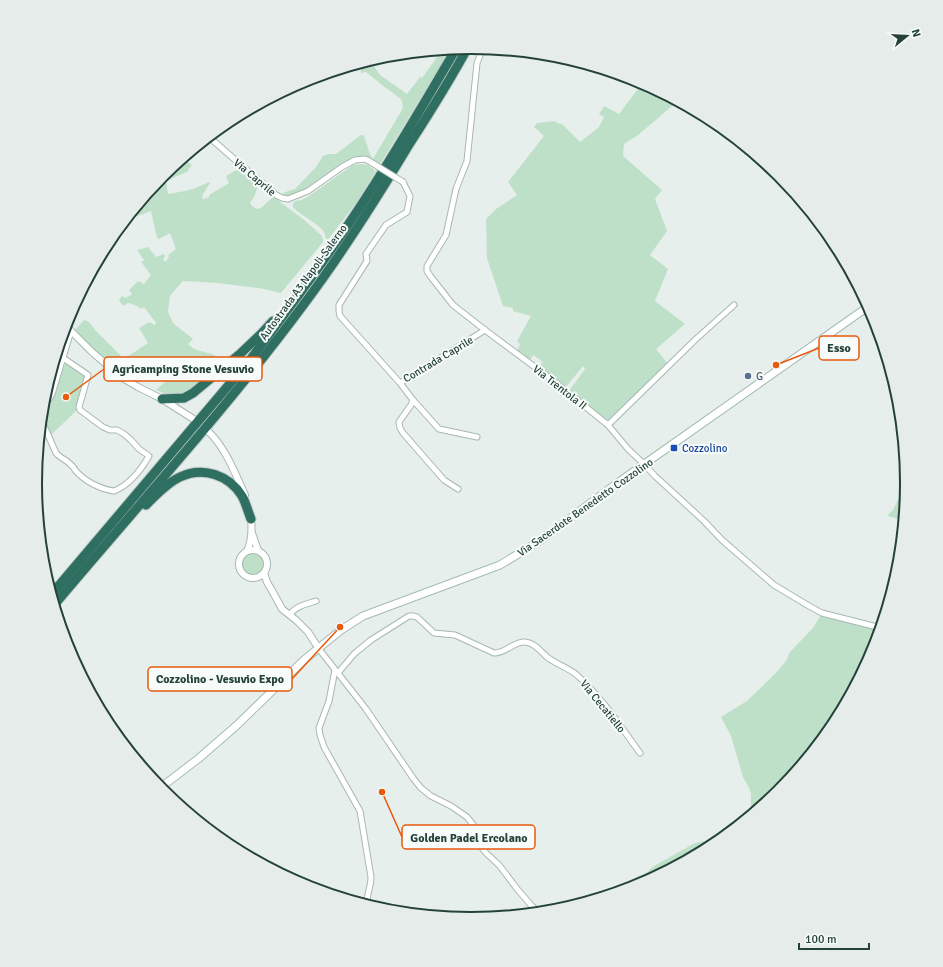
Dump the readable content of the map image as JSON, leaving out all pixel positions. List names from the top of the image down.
{
  "streets": {
    "highway": ["Autostrada A3 Napoli-Salerno"],
    "main road": ["Via Sacerdote Benedetto Cozzolino"],
    "street": [
      "Via Caprile",
      "Contrada Caprile",
      "Via Trentola II",
      "Via Cecatiello"
    ]
  },
  "crossings": [
    ["Via Caprile", "Contrada Caprile"],
    ["Contrada Caprile", "Via Trentola II"],
    ["Via Trentola II", "Via Sacerdote Benedetto Cozzolino"]
  ],
  "places": {
    "other": [
      "Esso",
      "G",
      "Agricamping Stone Vesuvio",
      "Cozzolino - Vesuvio Expo",
      "Golden Padel Ercolano"
    ],
    "transit": ["Cozzolino"]
  },
  "scale_bar": "100 m",
  "north": "right"
}
